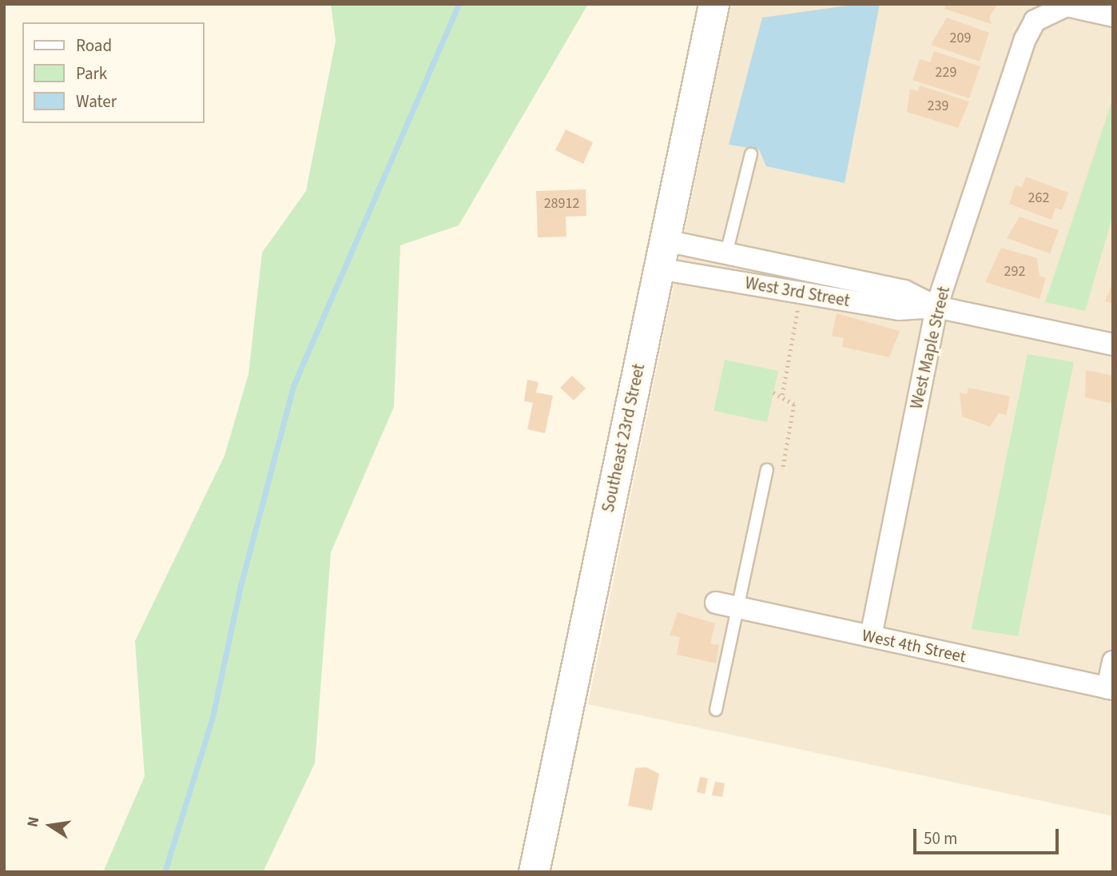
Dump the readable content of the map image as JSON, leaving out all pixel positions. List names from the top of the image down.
{
  "streets": {
    "street": [
      "West 3rd Street",
      "West Maple Street",
      "Southeast 23rd Street",
      "West 4th Street"
    ]
  },
  "crossings": [
    ["West 3rd Street", "West Maple Street"],
    ["West 3rd Street", "Southeast 23rd Street"],
    ["West Maple Street", "West 4th Street"]
  ],
  "house_numbers": [
    "209",
    "229",
    "239",
    "262",
    "28912",
    "292"
  ],
  "legend": ["Road", "Park", "Water"],
  "scale_bar": "50 m",
  "north": "left"
}
